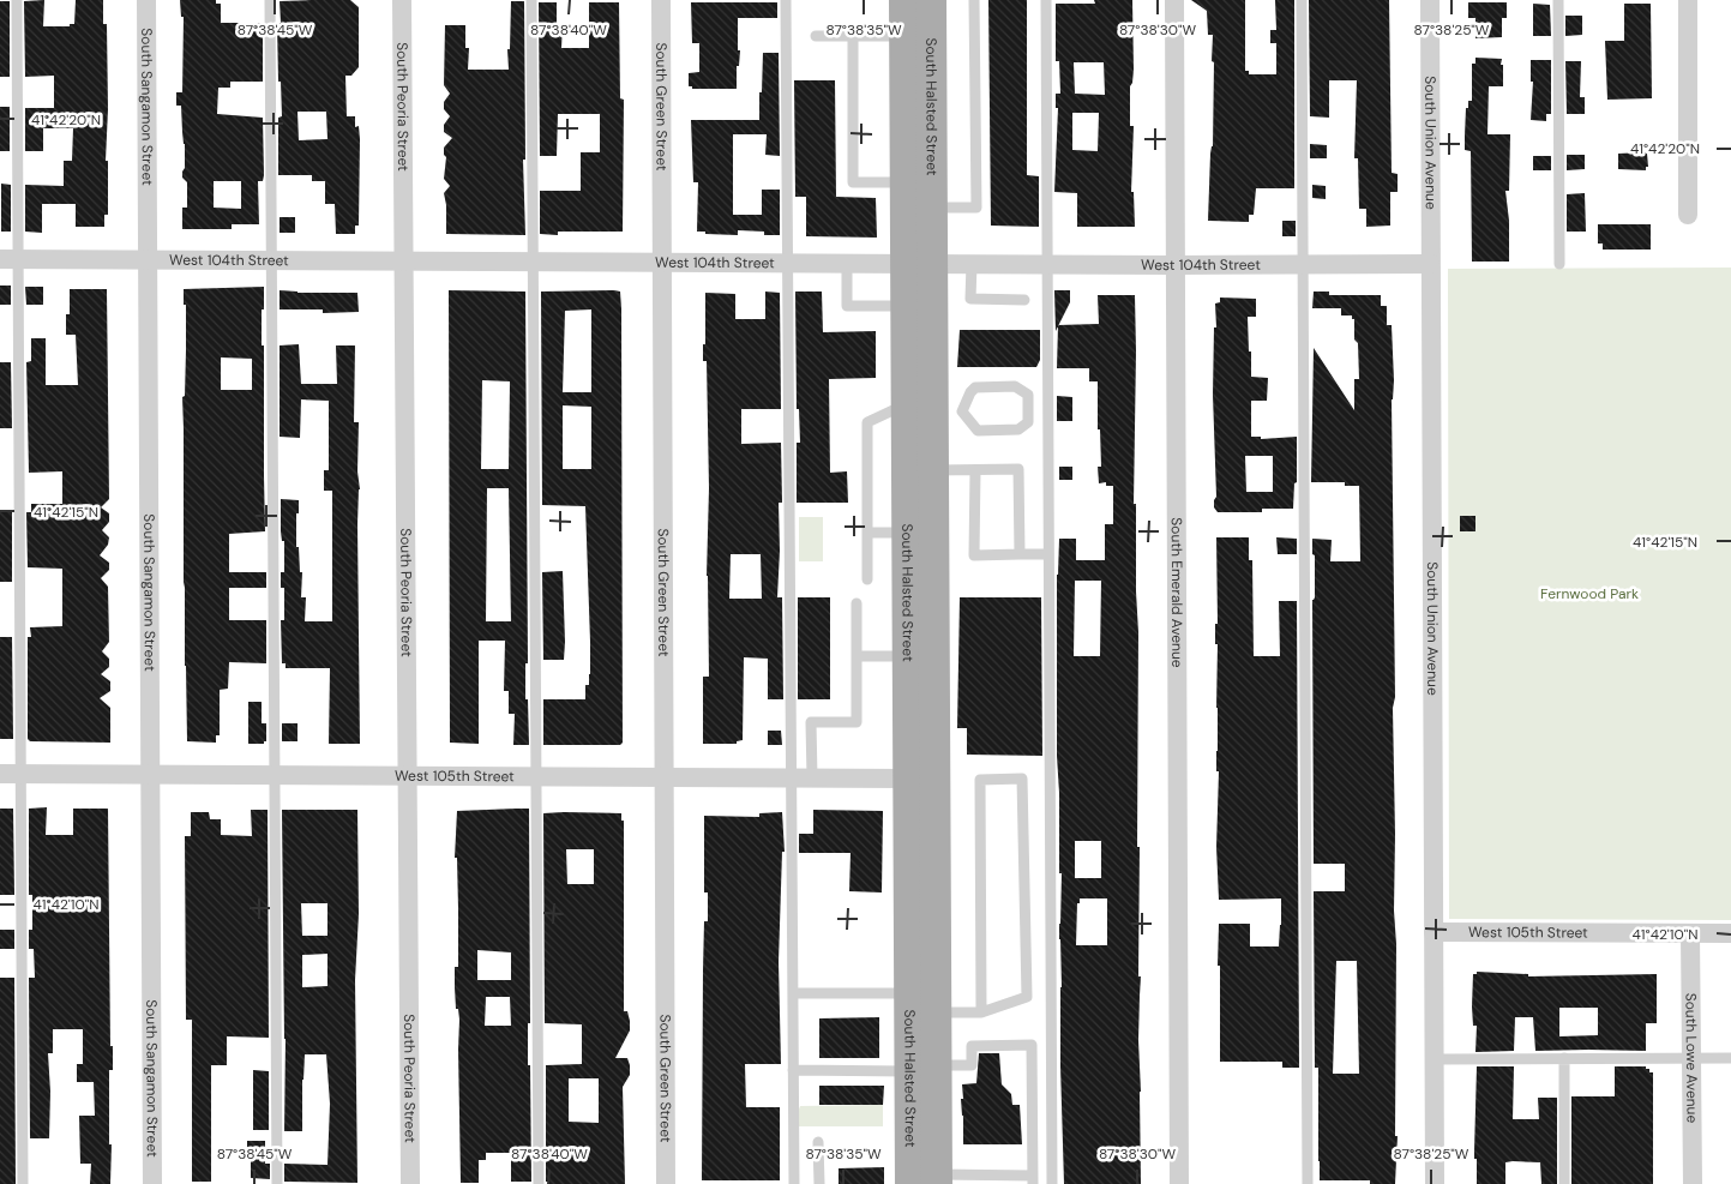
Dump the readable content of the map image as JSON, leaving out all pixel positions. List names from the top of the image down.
{
  "streets": {
    "main road": ["South Halsted Street"],
    "street": [
      "South Sangamon Street",
      "South Peoria Street",
      "South Green Street",
      "South Union Avenue",
      "West 104th Street",
      "South Emerald Avenue",
      "West 105th Street",
      "South Lowe Avenue"
    ]
  },
  "crossings": [
    ["South Sangamon Street", "West 104th Street"],
    ["South Sangamon Street", "West 105th Street"],
    ["South Peoria Street", "West 104th Street"],
    ["South Peoria Street", "West 105th Street"],
    ["South Green Street", "West 104th Street"],
    ["South Green Street", "West 105th Street"],
    ["South Halsted Street", "West 104th Street"],
    ["South Halsted Street", "West 105th Street"],
    ["South Union Avenue", "West 104th Street"],
    ["South Union Avenue", "West 105th Street"],
    ["West 104th Street", "South Emerald Avenue"],
    ["West 105th Street", "South Lowe Avenue"]
  ],
  "parks": ["Fernwood Park"],
  "coordinates": [
    "87°38'45\"W",
    "87°38'40\"W",
    "87°38'35\"W",
    "87°38'30\"W",
    "87°38'25\"W",
    "41°42'20\"N",
    "41°42'15\"N",
    "41°42'10\"N"
  ]
}
